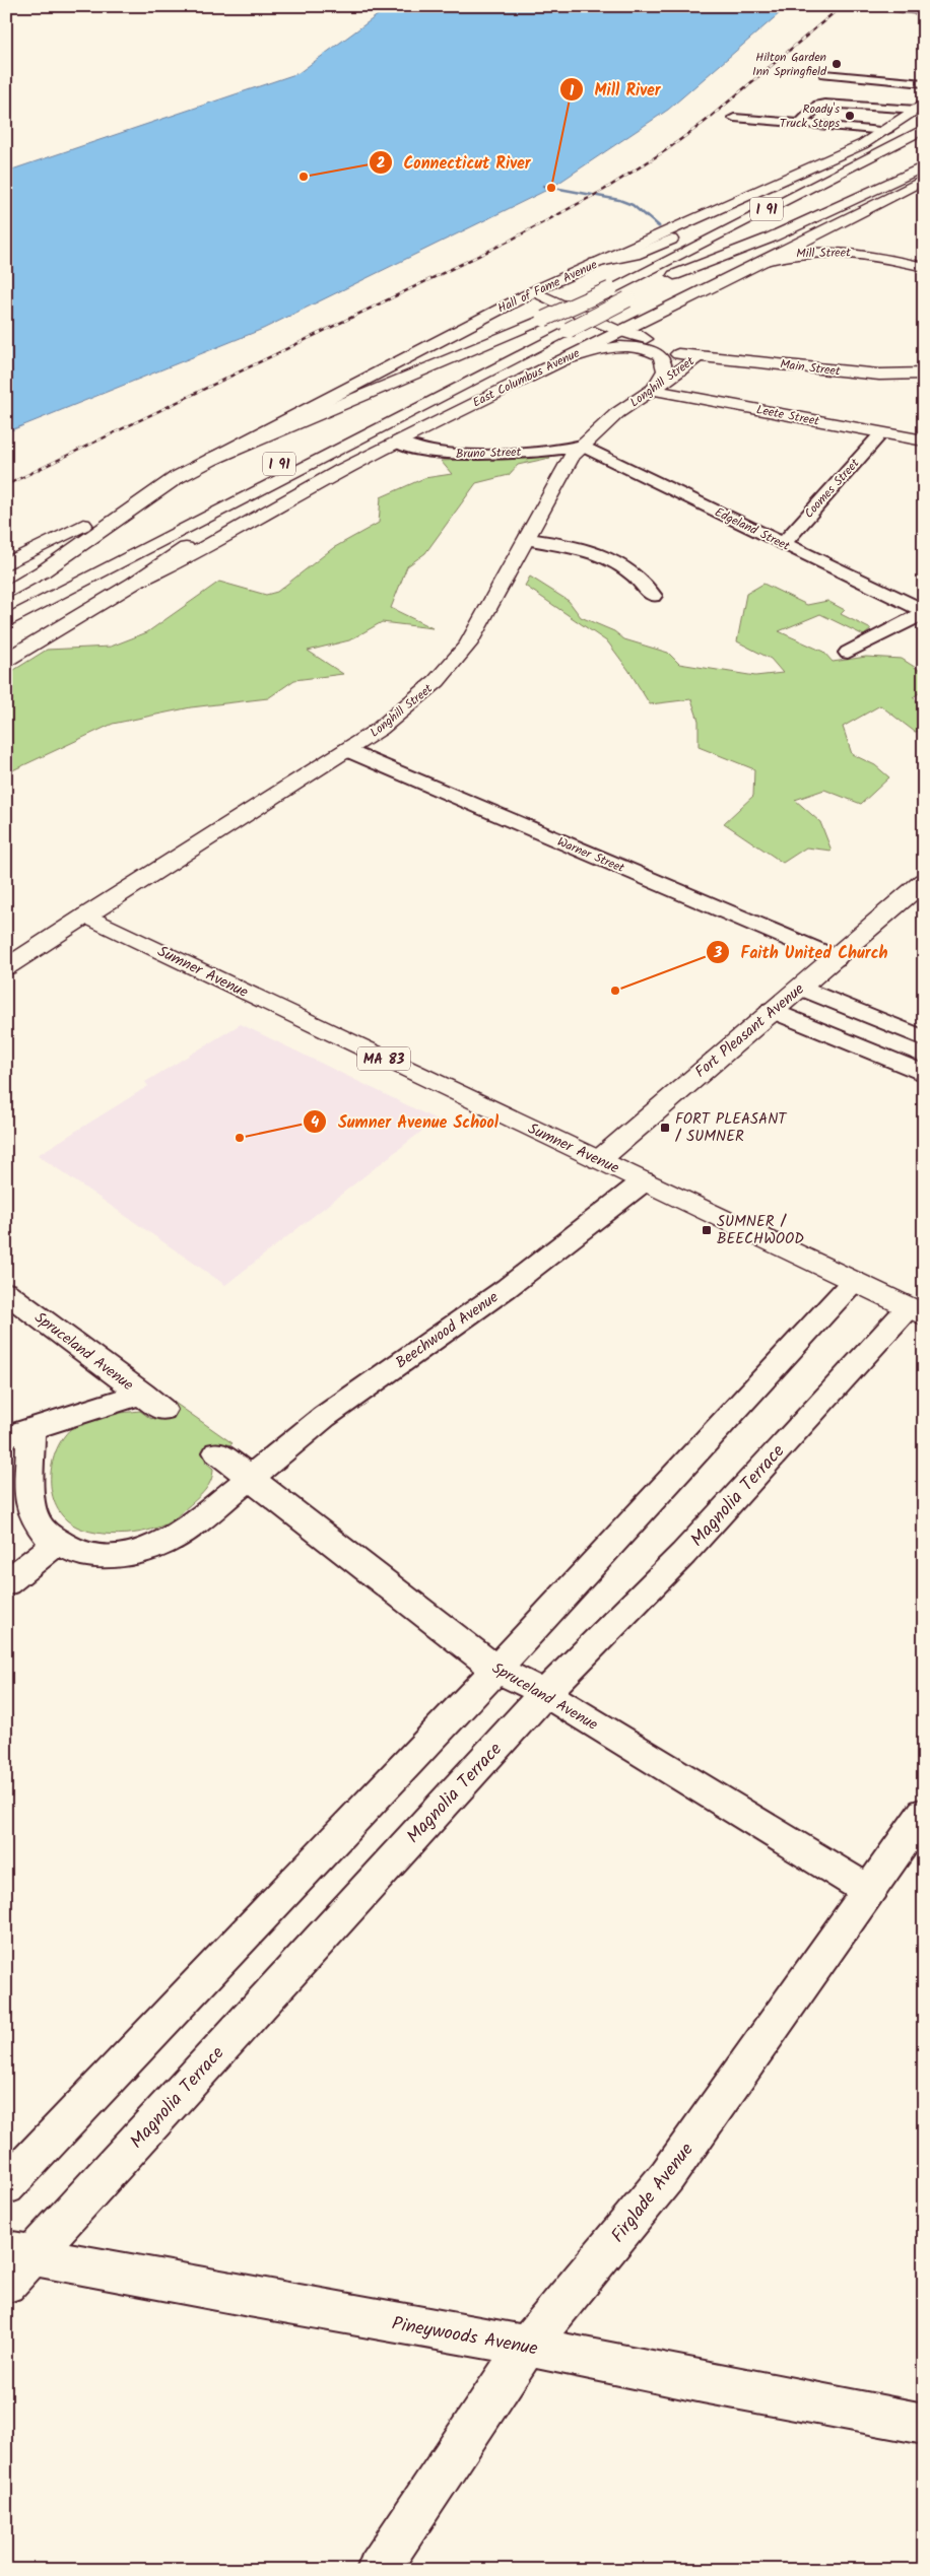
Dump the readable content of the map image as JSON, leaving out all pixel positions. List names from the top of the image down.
{
  "streets": {
    "main road": [
      "I 91",
      "Mill Street",
      "Hall of Fame Avenue",
      "Main Street",
      "East Columbus Avenue",
      "Longhill Street",
      "Leete Street",
      "Sumner Avenue",
      "Fort Pleasant Avenue",
      "MA 83"
    ],
    "street": [
      "Bruno Street",
      "Coomes Street",
      "Edgeland Street",
      "Warner Street",
      "Beechwood Avenue",
      "Spruceland Avenue",
      "Magnolia Terrace",
      "Firglade Avenue",
      "Pineywoods Avenue"
    ]
  },
  "crossings": [
    ["Mill Street", "East Columbus Avenue"],
    ["Hall of Fame Avenue", "Main Street"],
    ["Main Street", "East Columbus Avenue"],
    ["Main Street", "Longhill Street"],
    ["East Columbus Avenue", "Bruno Street"],
    ["Longhill Street", "Leete Street"],
    ["Longhill Street", "Bruno Street"],
    ["Longhill Street", "Edgeland Street"],
    ["Longhill Street", "Warner Street"],
    ["Longhill Street", "Sumner Avenue"],
    ["Leete Street", "Coomes Street"],
    ["Bruno Street", "Edgeland Street"],
    ["Coomes Street", "Edgeland Street"],
    ["Warner Street", "Fort Pleasant Avenue"],
    ["Sumner Avenue", "Fort Pleasant Avenue"],
    ["Sumner Avenue", "Beechwood Avenue"],
    ["Sumner Avenue", "Magnolia Terrace"],
    ["Beechwood Avenue", "Spruceland Avenue"],
    ["Spruceland Avenue", "Magnolia Terrace"],
    ["Spruceland Avenue", "Firglade Avenue"],
    ["Magnolia Terrace", "Pineywoods Avenue"],
    ["Firglade Avenue", "Pineywoods Avenue"]
  ],
  "places": {
    "other": [
      "Hilton Garden Inn Springfield",
      "Roady's Truck Stops",
      "Connecticut River",
      "Mill River",
      "Faith United Church",
      "Sumner Avenue School"
    ],
    "transit": ["FORT PLEASANT / SUMNER", "SUMNER / BEECHWOOD"]
  }
}
